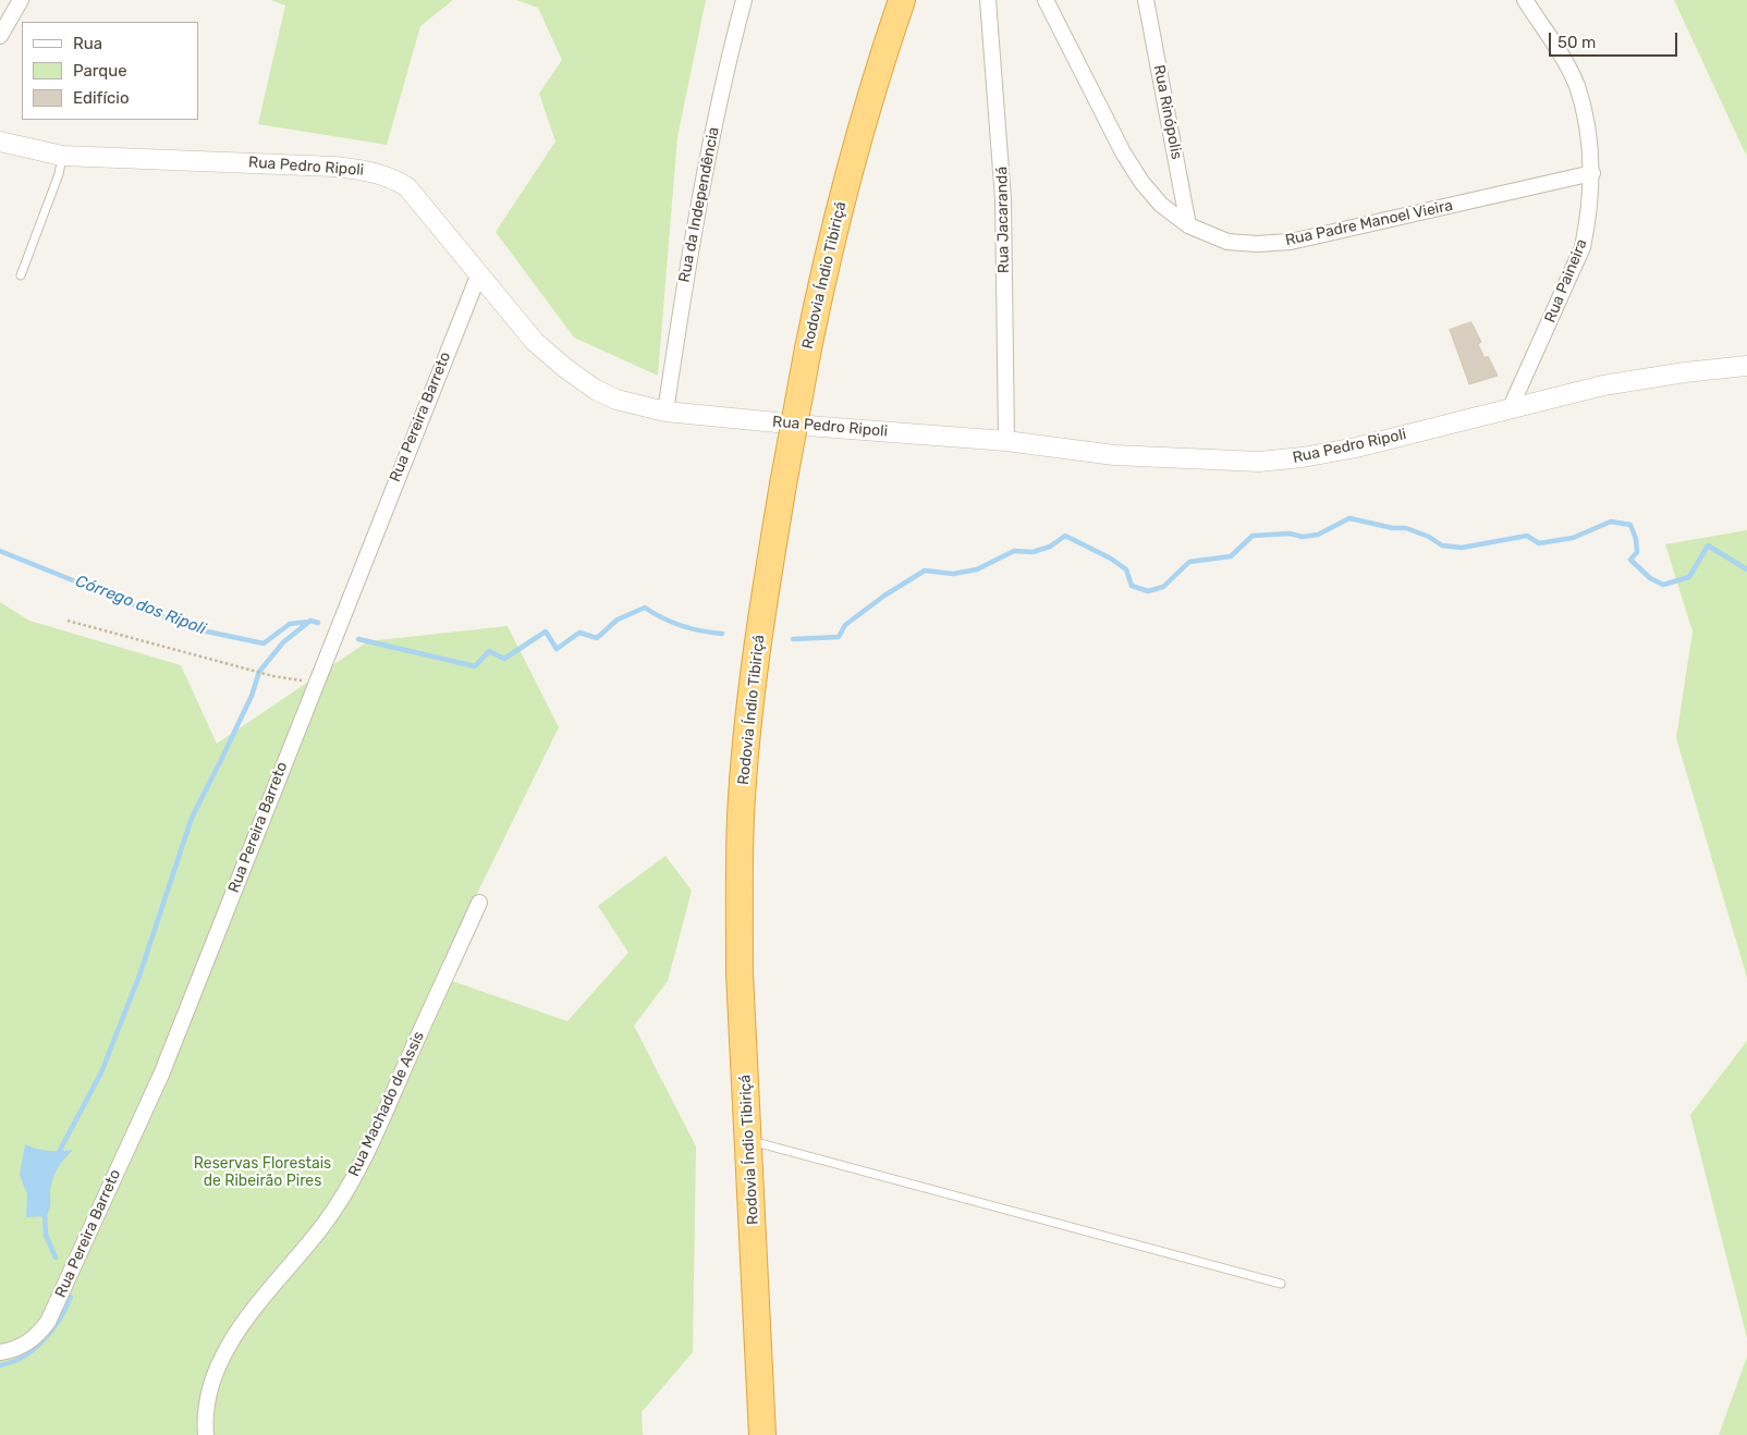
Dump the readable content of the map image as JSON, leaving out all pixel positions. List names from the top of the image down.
{
  "streets": {
    "highway": ["Rodovia Índio Tibiriçá"],
    "street": [
      "Rua Rinópolis",
      "Rua Pedro Ripoli",
      "Rua da Independência",
      "Rua Jacarandá",
      "Rua Padre Manoel Vieira",
      "Rua Paineira",
      "Rua Pereira Barreto",
      "Rua Machado de Assis"
    ]
  },
  "crossings": [
    ["Rua Rinópolis", "Rua Padre Manoel Vieira"],
    ["Rua Pedro Ripoli", "Rua da Independência"],
    ["Rua Pedro Ripoli", "Rua Jacarandá"],
    ["Rua Pedro Ripoli", "Rua Paineira"],
    ["Rua Pedro Ripoli", "Rua Pereira Barreto"],
    ["Rua Padre Manoel Vieira", "Rua Paineira"]
  ],
  "water": ["Córrego dos Ripoli"],
  "parks": ["Reservas Florestais de Ribeirão Pires"],
  "legend": ["Rua", "Parque", "Edifício"],
  "scale_bar": "50 m"
}
